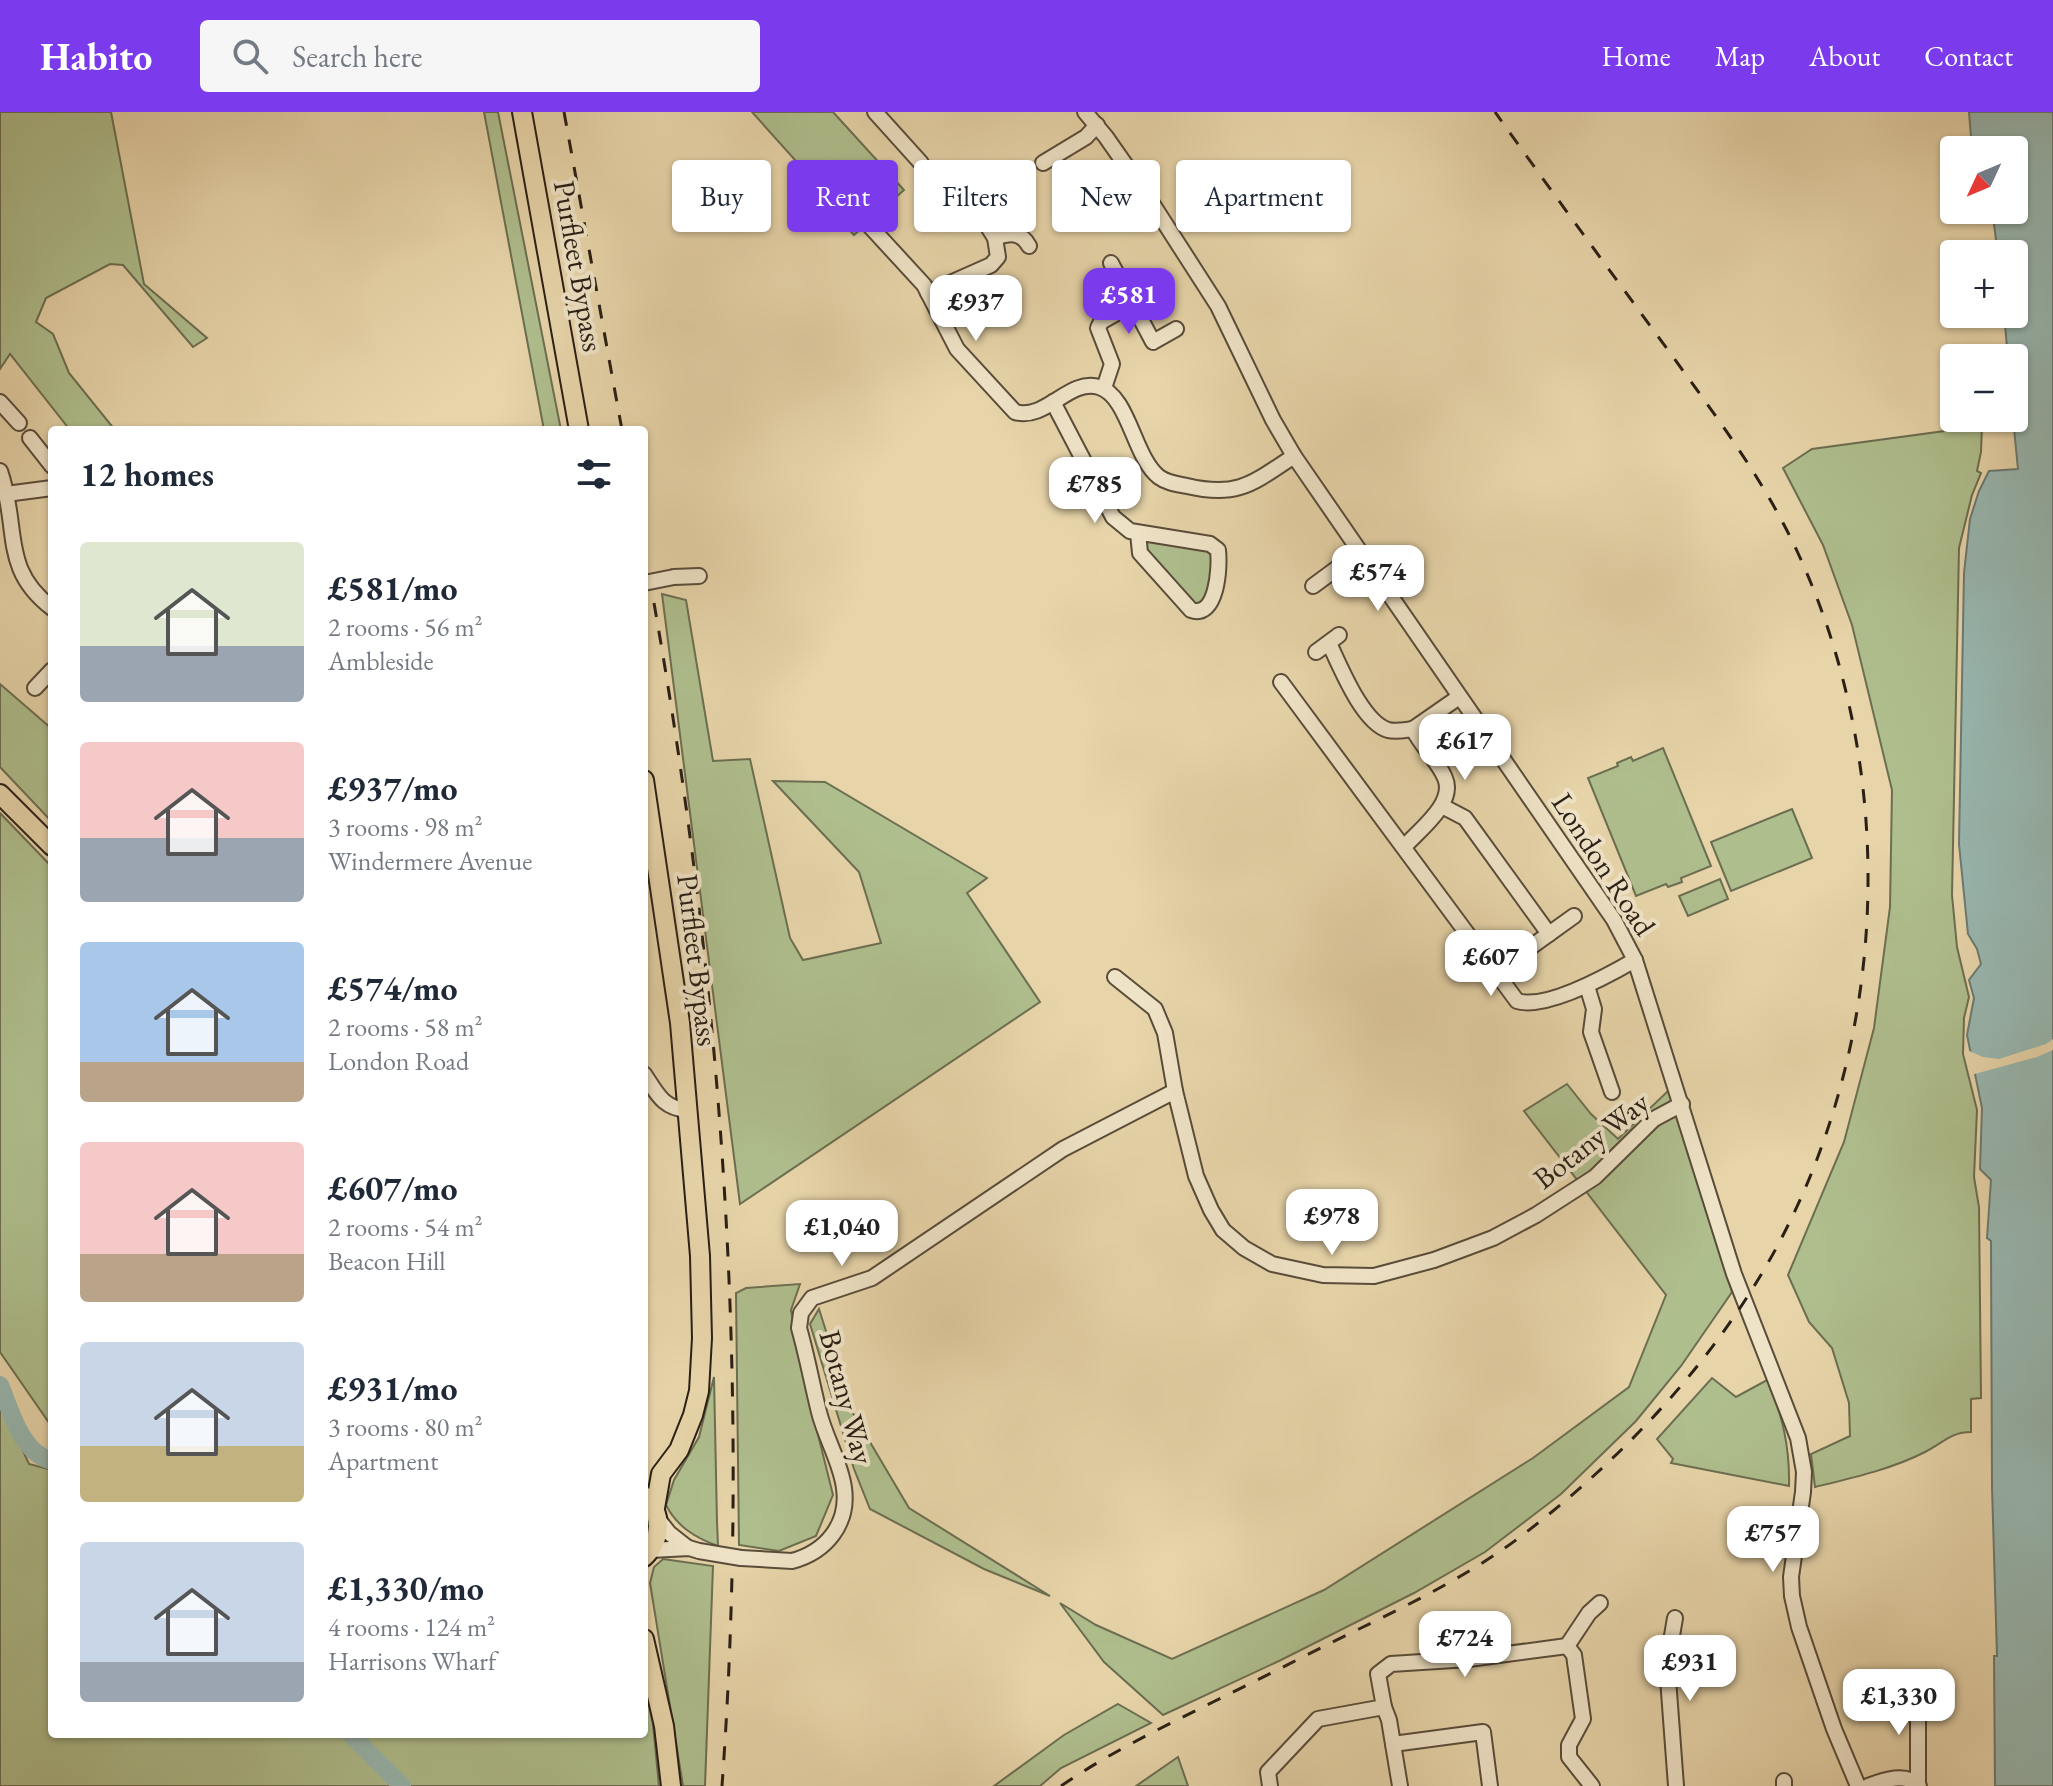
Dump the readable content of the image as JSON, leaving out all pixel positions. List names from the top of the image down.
{
  "streets": {
    "main road": ["Purfleet Bypass"],
    "street": ["London Road", "Botany Way"]
  },
  "crossings": [
    ["London Road", "Botany Way"]
  ],
  "north": "bottom left",
  "page": {
    "header": "Habito",
    "search": "Search here",
    "nav": [
      "Home",
      "Map",
      "About",
      "Contact"
    ],
    "map_buttons": ["+", "−"],
    "chip": [
      "Buy",
      "Rent",
      "Filters",
      "New",
      "Apartment"
    ],
    "price": [
      "£581",
      "£937",
      "£785",
      "£574",
      "£617",
      "£607",
      "£978",
      "£1,040",
      "£757",
      "£724",
      "£931",
      "£1,330"
    ],
    "heading": "12 homes",
    "list": [
      {
        "name": "£581/mo",
        "note": "2 rooms · 56 m² · Ambleside"
      },
      {
        "name": "£937/mo",
        "note": "3 rooms · 98 m² · Windermere Avenue"
      },
      {
        "name": "£574/mo",
        "note": "2 rooms · 58 m² · London Road"
      },
      {
        "name": "£607/mo",
        "note": "2 rooms · 54 m² · Beacon Hill"
      },
      {
        "name": "£931/mo",
        "note": "3 rooms · 80 m² · Apartment"
      },
      {
        "name": "£1,330/mo",
        "note": "4 rooms · 124 m² · Harrisons Wharf"
      }
    ]
  }
}
